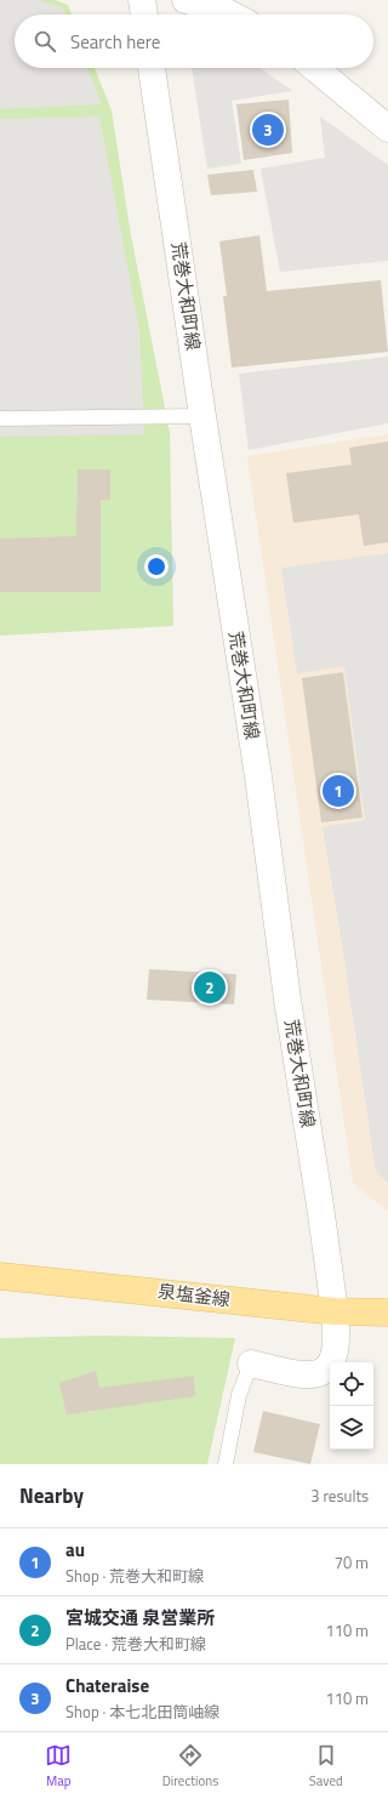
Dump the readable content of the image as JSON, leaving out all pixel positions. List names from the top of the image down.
{
  "streets": {
    "main road": ["泉塩釜線"],
    "street": ["荒巻大和町線"]
  },
  "crossings": [
    ["荒巻大和町線", "泉塩釜線"]
  ],
  "page": {
    "search": "Search here",
    "pins": ["3", "1", "2"],
    "heading": ["Nearby", "3 results"],
    "list": [
      {
        "mark": "1",
        "name": "au",
        "note": "Shop · 荒巻大和町線",
        "value": "70 m"
      },
      {
        "mark": "2",
        "name": "宮城交通 泉営業所",
        "note": "Place · 荒巻大和町線",
        "value": "110 m"
      },
      {
        "mark": "3",
        "name": "Chateraise",
        "note": "Shop · 本七北田筒岫線",
        "value": "110 m"
      }
    ],
    "nav": ["Map", "Directions", "Saved"]
  }
}
